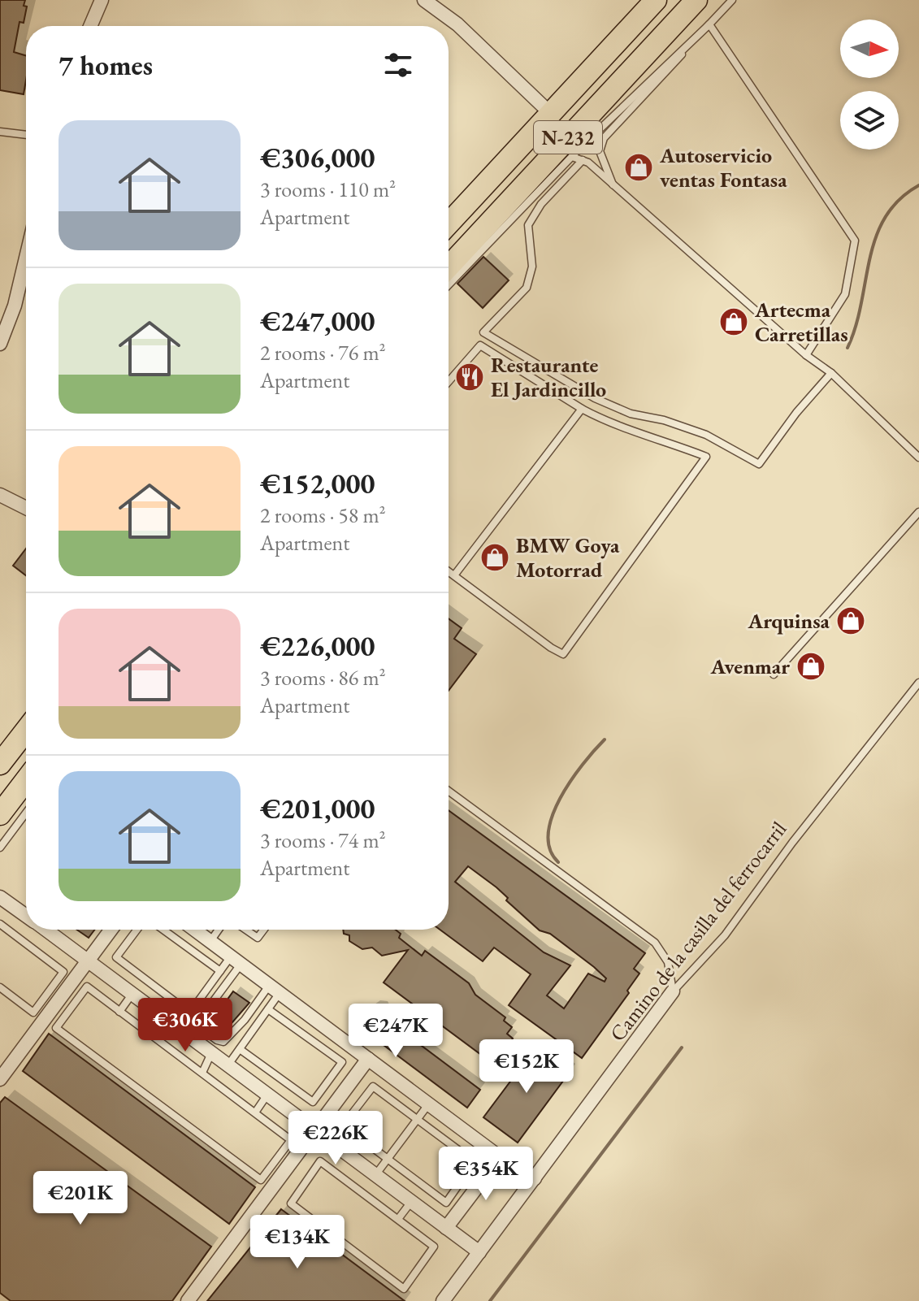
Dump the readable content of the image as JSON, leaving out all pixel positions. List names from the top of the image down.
{
  "streets": {
    "highway": ["N-232"],
    "street": ["Camino de la casilla del ferrocarril"]
  },
  "places": {
    "shop": [
      "Autoservicio ventas Fontasa",
      "Artecma Carretillas",
      "BMW Goya Motorrad",
      "Arquinsa",
      "Avenmar"
    ],
    "restaurant": ["Restaurante El Jardincillo"]
  },
  "north": "right",
  "page": {
    "heading": "7 homes",
    "list": [
      {
        "name": "€306,000",
        "note": "3 rooms · 110 m² · Apartment"
      },
      {
        "name": "€247,000",
        "note": "2 rooms · 76 m² · Apartment"
      },
      {
        "name": "€152,000",
        "note": "2 rooms · 58 m² · Apartment"
      },
      {
        "name": "€226,000",
        "note": "3 rooms · 86 m² · Apartment"
      },
      {
        "name": "€201,000",
        "note": "3 rooms · 74 m² · Apartment"
      }
    ],
    "price": [
      "€306K",
      "€247K",
      "€152K",
      "€226K",
      "€354K",
      "€201K",
      "€134K"
    ]
  }
}
